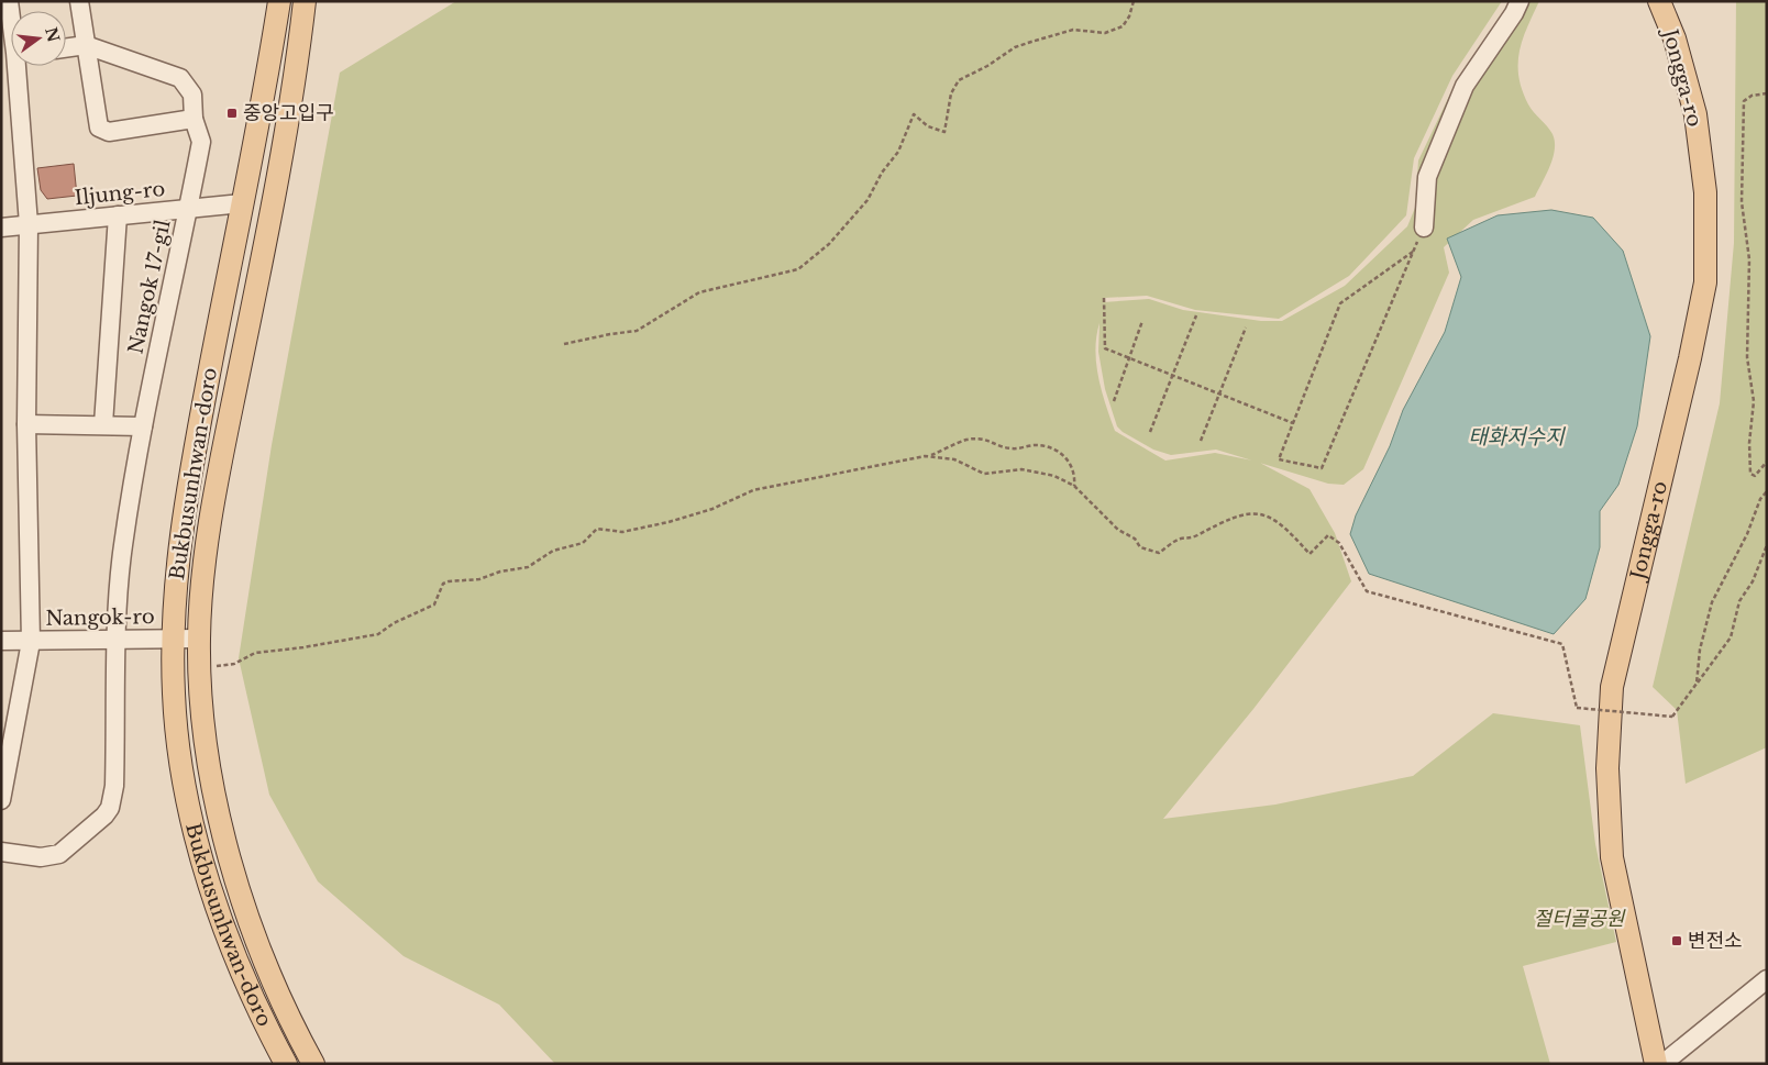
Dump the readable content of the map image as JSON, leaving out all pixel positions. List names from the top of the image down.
{
  "streets": {
    "main road": ["Jongga-ro", "Bukbusunhwan-doro"],
    "street": ["Iljung-ro", "Nangok 17-gil", "Nangok-ro"]
  },
  "crossings": [
    ["Iljung-ro", "Nangok 17-gil"],
    ["Iljung-ro", "Bukbusunhwan-doro"],
    ["Nangok 17-gil", "Nangok-ro"],
    ["Bukbusunhwan-doro", "Nangok-ro"]
  ],
  "water": ["태화저수지"],
  "parks": ["절터골공원"],
  "places": {
    "transit": ["중앙고입구", "변전소"]
  },
  "north": "right"
}
